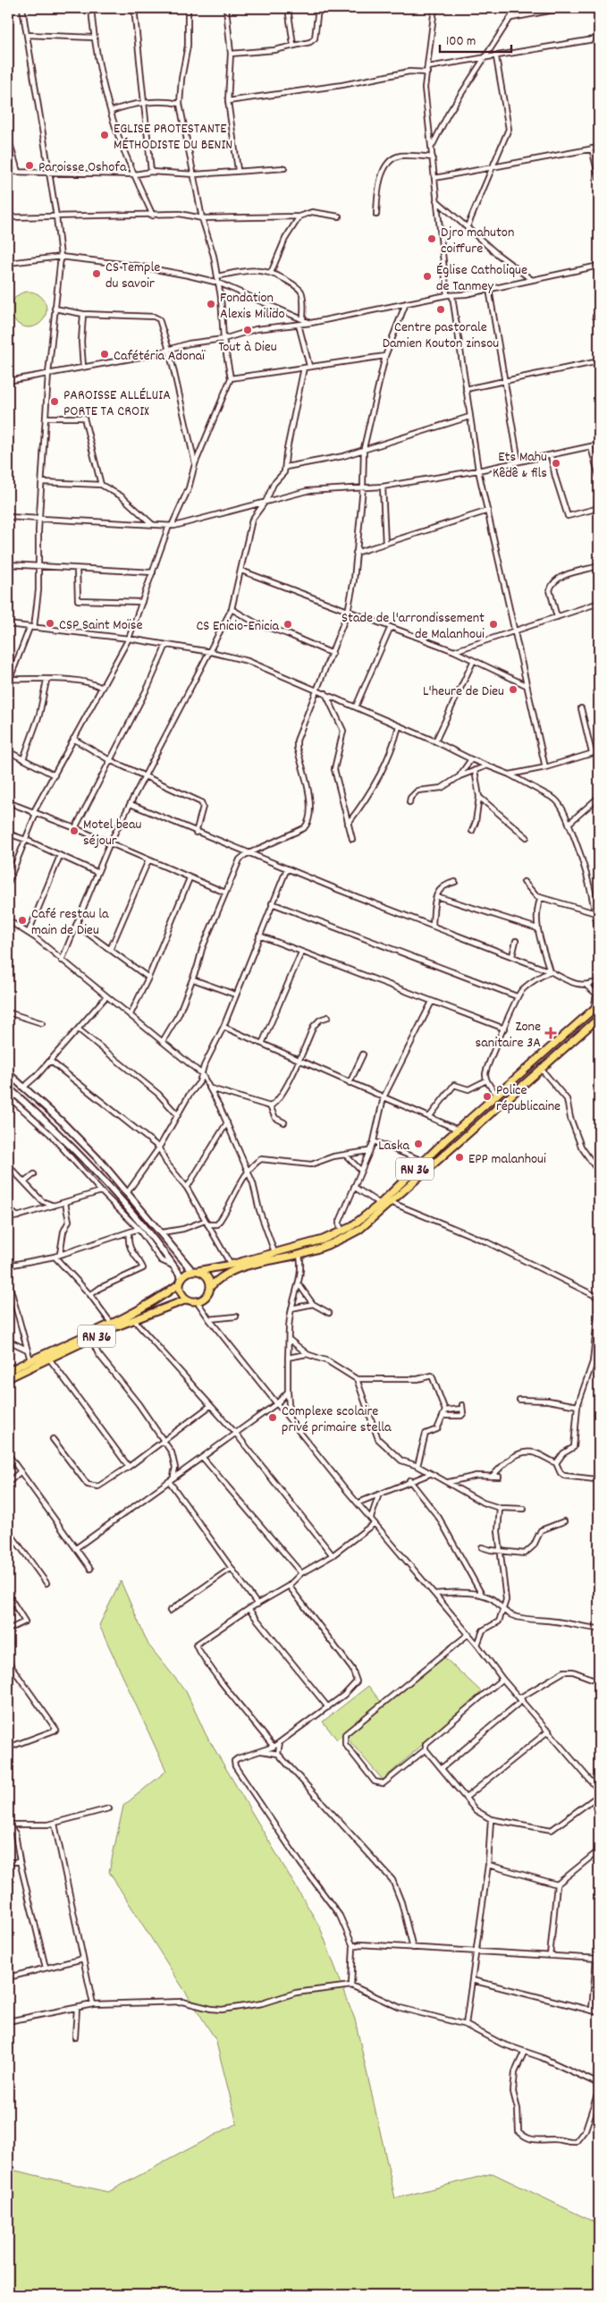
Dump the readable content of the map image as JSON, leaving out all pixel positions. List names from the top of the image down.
{
  "streets": {
    "main road": ["RN 36"]
  },
  "places": {
    "other": [
      "EGLISE PROTESTANTE MÉTHODISTE DU BENIN",
      "Paroisse Oshofa",
      "Djro mahuton coiffure",
      "CS Temple du savoir",
      "Église Catholique de Tanmey",
      "Fondation Alexis Milido",
      "Centre pastorale Damien Kouton zinsou",
      "Tout à Dieu",
      "Cafétéria Adonaï",
      "PAROISSE ALLÉLUIA PORTE TA CROIX",
      "Ets Mahu Kêdê & fils",
      "CSP Saint Moïse",
      "CS Enicio-Enicia",
      "Stade de l'arrondissement de Malanhoui",
      "L'heure de Dieu",
      "Motel beau séjour",
      "Café restau la main de Dieu",
      "Police républicaine",
      "Laska",
      "EPP malanhoui",
      "Complexe scolaire privé primaire stella"
    ],
    "health": ["Zone sanitaire 3A"]
  },
  "scale_bar": "100 m"
}
